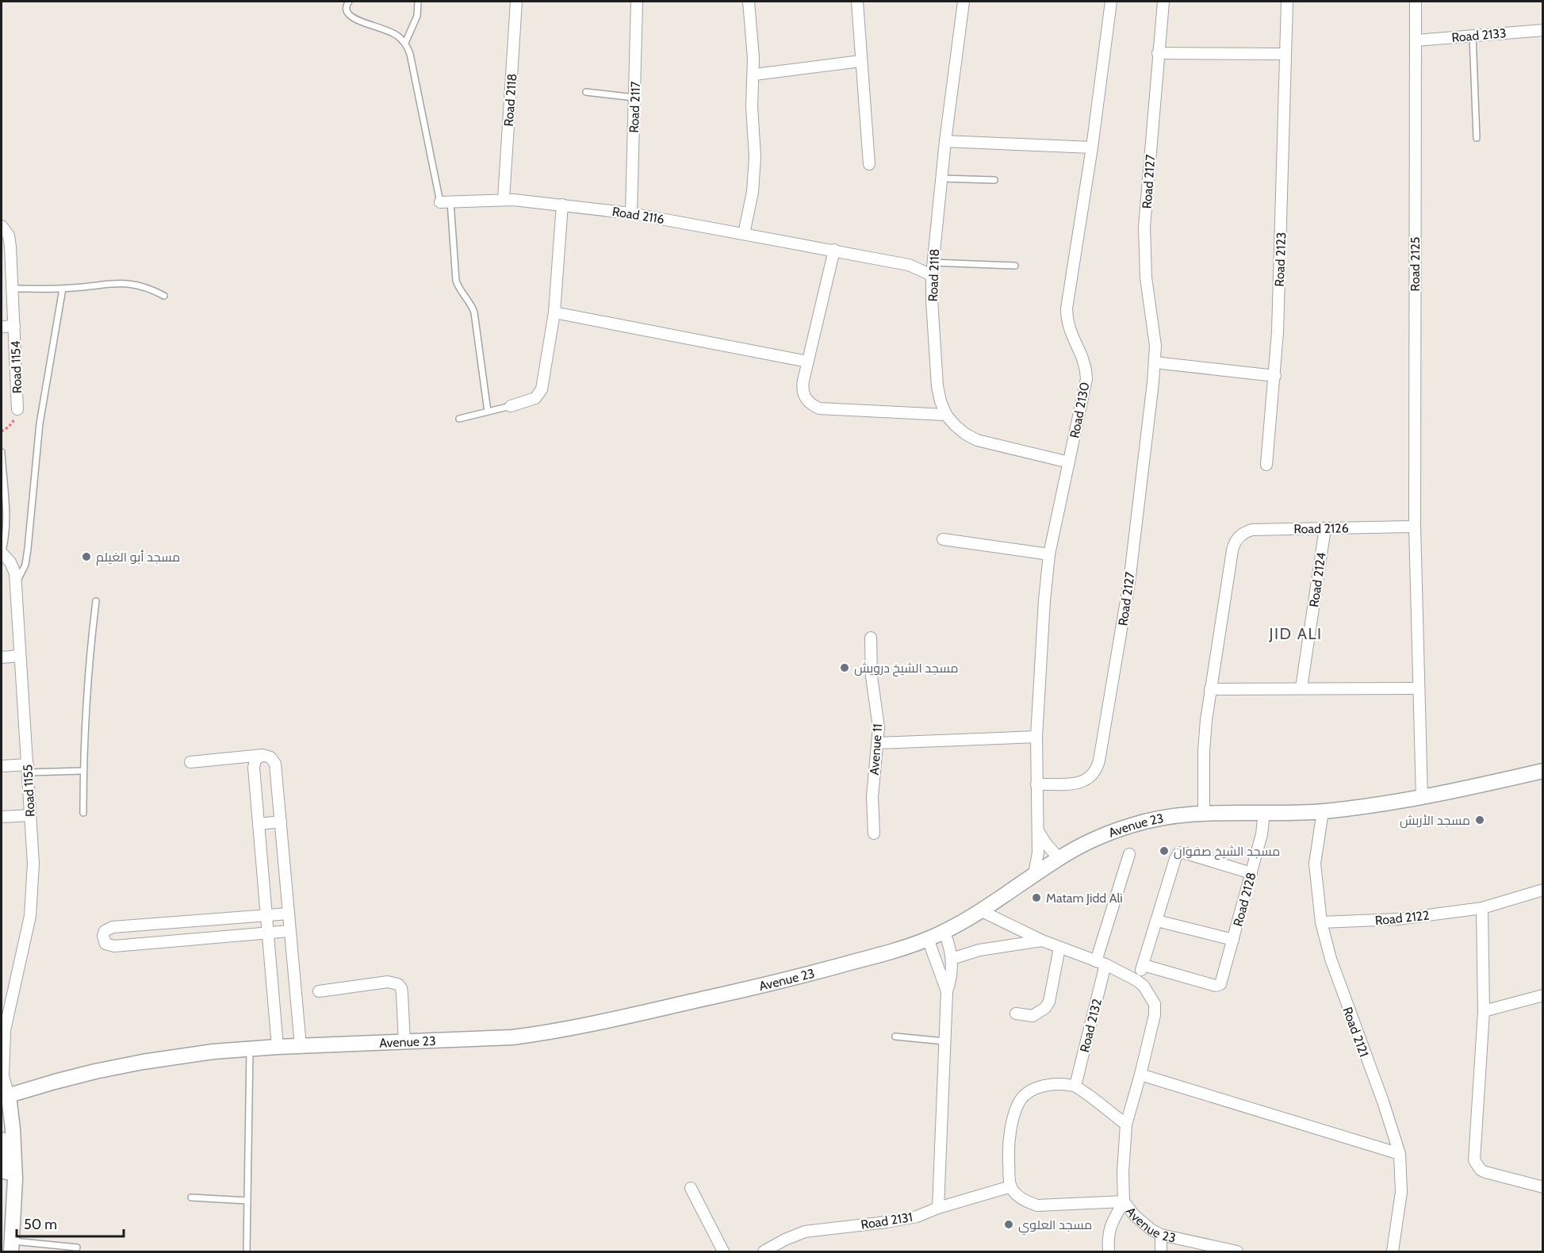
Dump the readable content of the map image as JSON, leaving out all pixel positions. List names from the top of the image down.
{
  "streets": {
    "street": [
      "Road 2133",
      "Road 2118",
      "Road 2117",
      "Road 2127",
      "Road 2116",
      "Road 2123",
      "Road 2125",
      "Road 1154",
      "Road 2130",
      "Road 2126",
      "Road 2124",
      "Avenue 11",
      "Road 1155",
      "Avenue 23",
      "Road 2128",
      "Road 2122",
      "Road 2132",
      "Road 2121",
      "Road 2131"
    ]
  },
  "crossings": [
    ["Road 2133", "Road 2125"],
    ["Road 2118", "Road 2116"],
    ["Road 2118", "Road 2130"],
    ["Road 2117", "Road 2116"],
    ["Road 2127", "Road 2130"],
    ["Road 2125", "Road 2126"],
    ["Road 2130", "Avenue 23"],
    ["Road 2126", "Road 2124"],
    ["Road 2126", "Avenue 23"],
    ["Road 1155", "Avenue 23"],
    ["Avenue 23", "Road 2128"],
    ["Avenue 23", "Road 2132"],
    ["Avenue 23", "Road 2121"],
    ["Avenue 23", "Road 2131"],
    ["Road 2122", "Road 2121"],
    ["Road 2132", "Road 2131"]
  ],
  "districts": ["JID ALI"],
  "places": [
    "مسجد أبو الغيلم",
    "مسجد الشيخ درويش",
    "مسجد الأربش",
    "مسجد الشيخ صفوان",
    "Matam Jidd Ali",
    "مسجد العلوي"
  ],
  "scale_bar": "50 m"
}
